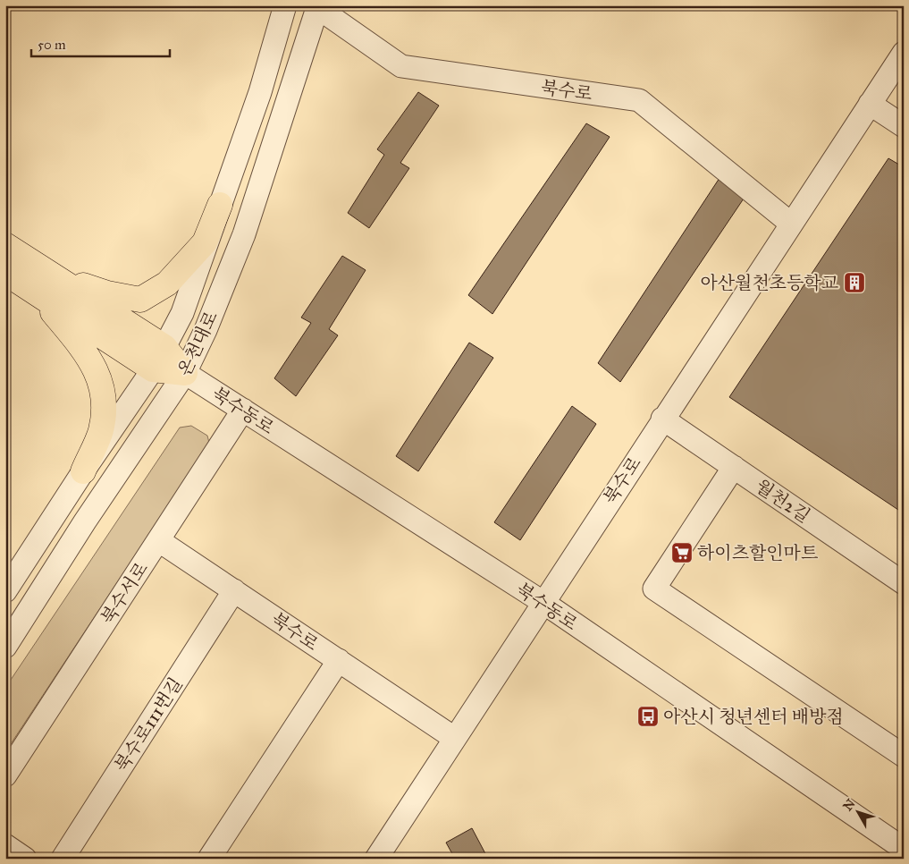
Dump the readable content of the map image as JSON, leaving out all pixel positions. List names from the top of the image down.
{
  "streets": {
    "street": [
      "북수로",
      "온천대로",
      "북수동로",
      "월천2길",
      "북수서로",
      "북수로111번길"
    ]
  },
  "crossings": [
    ["북수로", "온천대로"],
    ["북수로", "북수동로"],
    ["북수로", "월천2길"],
    ["북수로", "북수서로"],
    ["북수로", "북수로111번길"],
    ["온천대로", "북수동로"],
    ["북수동로", "북수서로"]
  ],
  "places": {
    "building": ["아산월천초등학교"],
    "supermarket": ["하이츠할인마트"],
    "bus stop": ["아산시 청년센터 배방점"]
  },
  "scale_bar": "50 m",
  "north": "top left"
}
